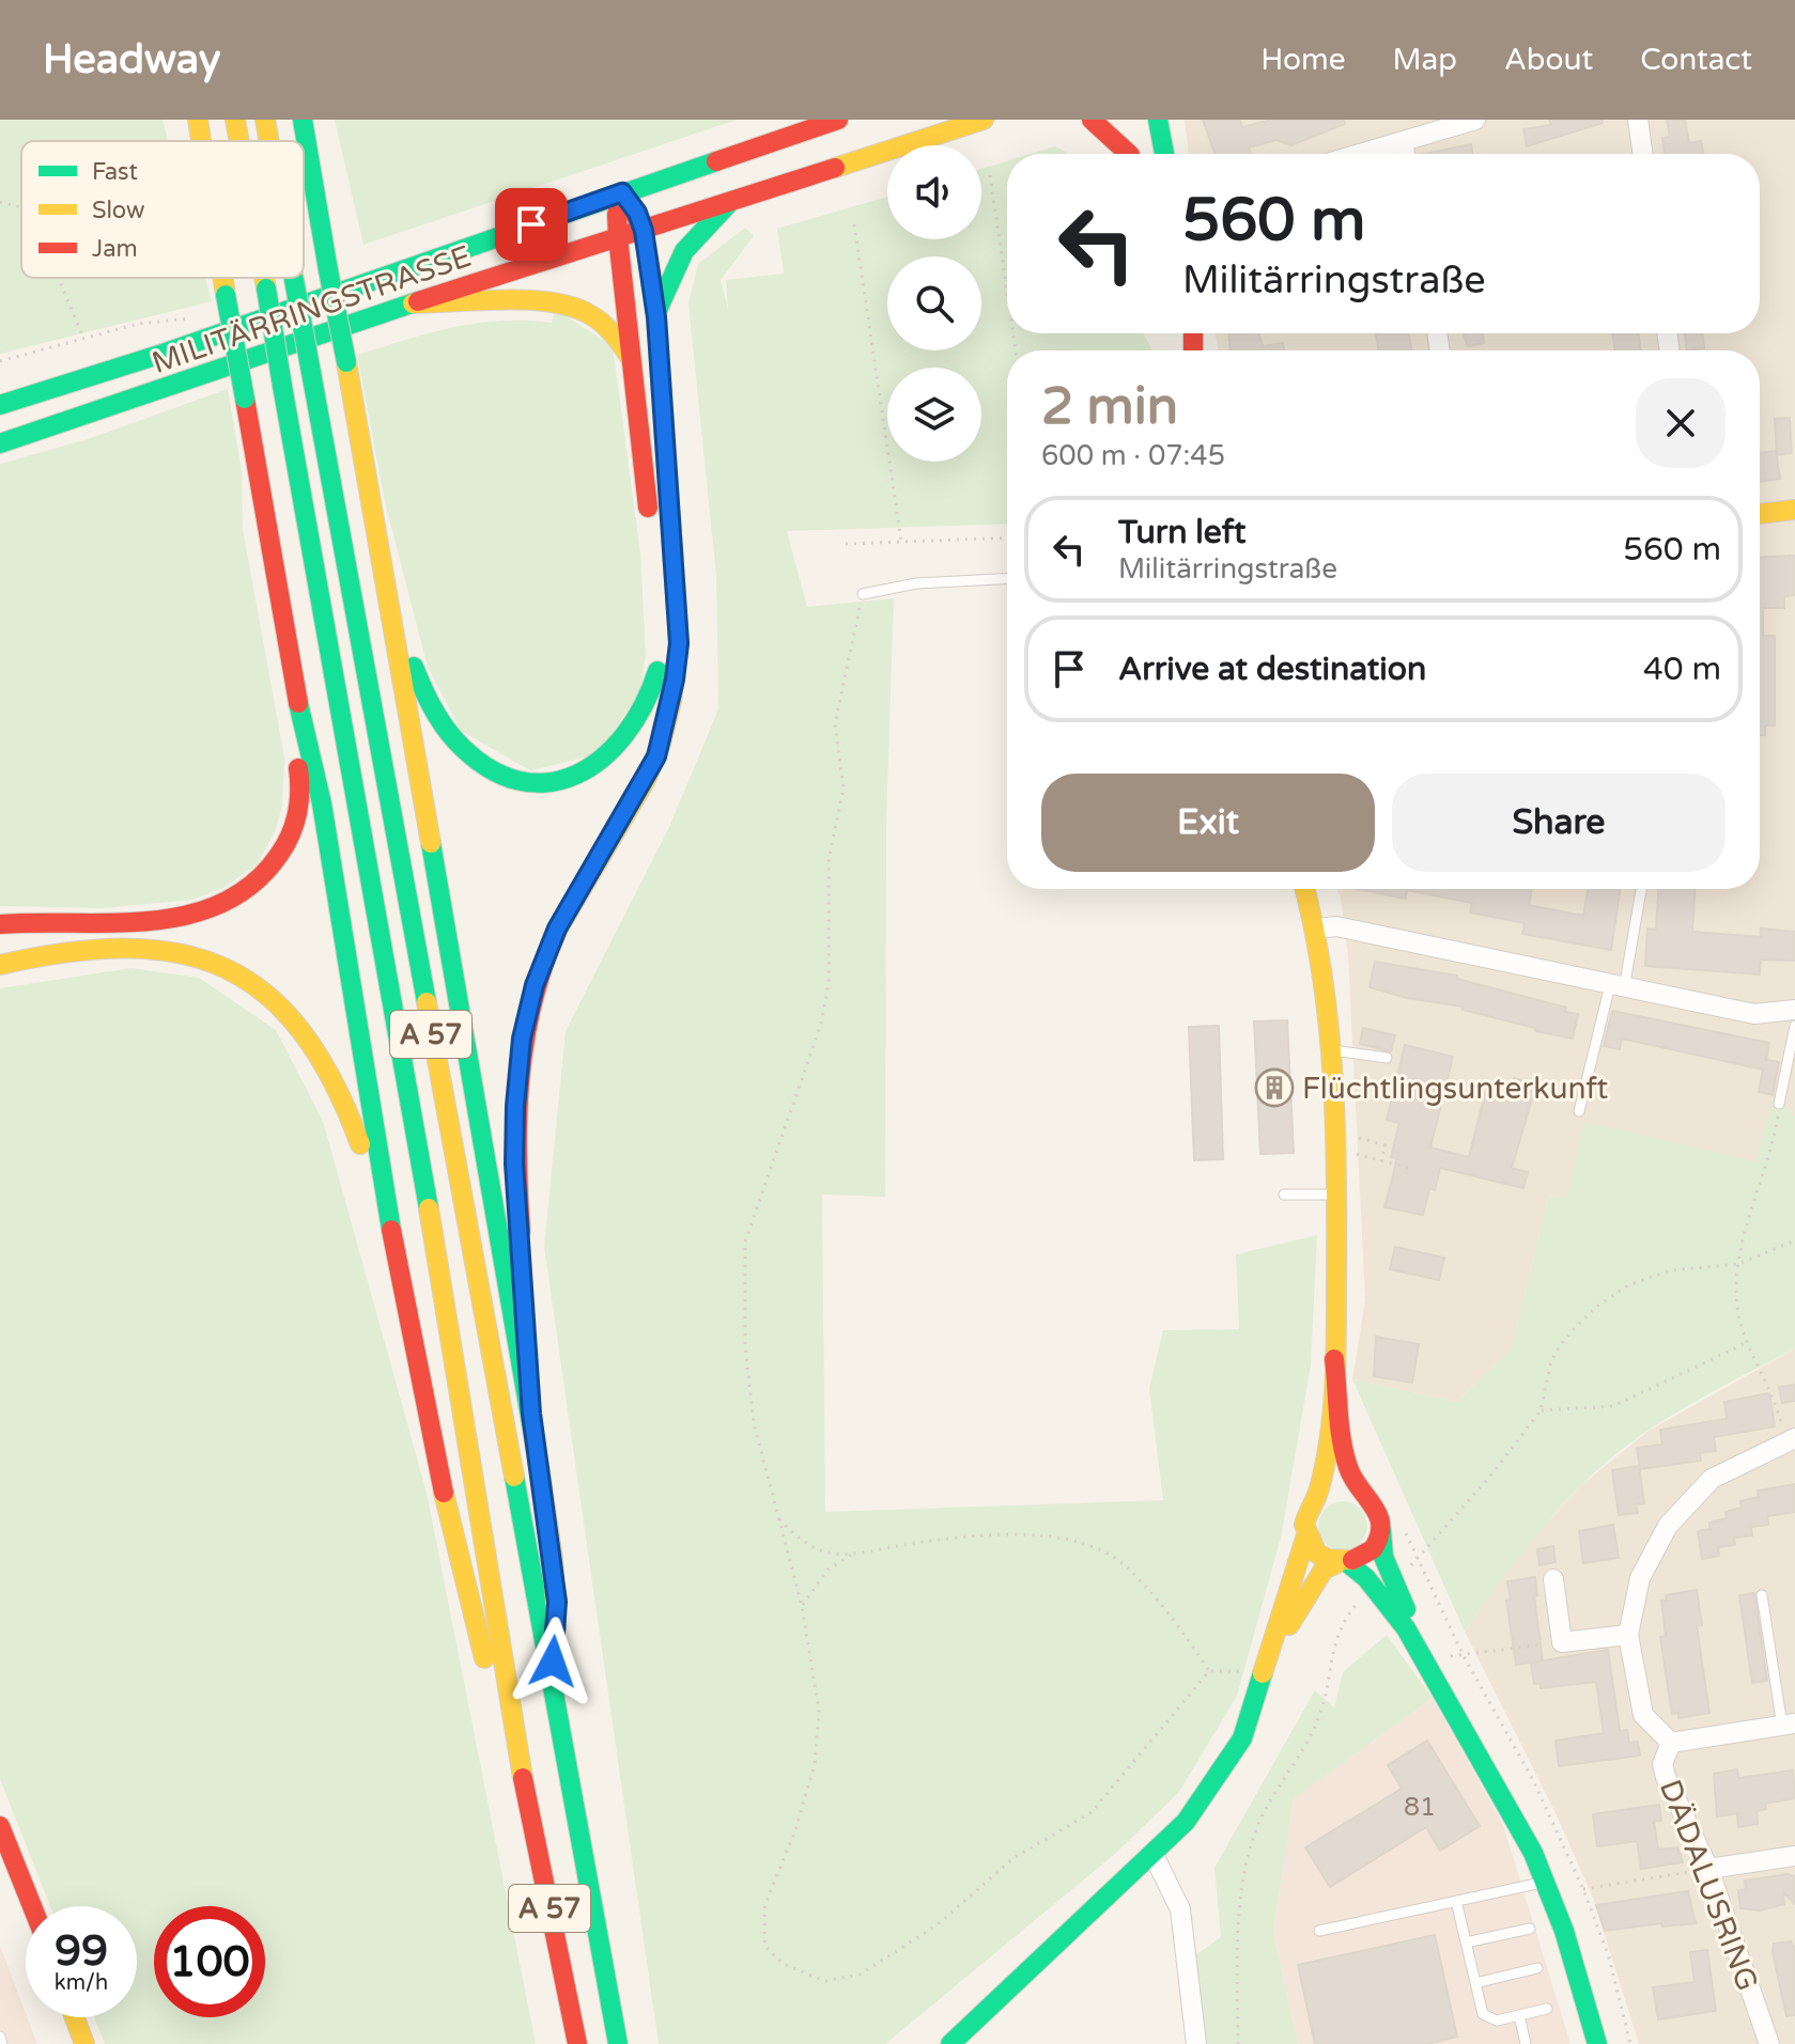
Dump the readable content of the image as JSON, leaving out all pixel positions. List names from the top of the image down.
{
  "streets": {
    "main road": ["MILITÄRRINGSTRASSE", "A 57"],
    "street": ["DÄDALUSRING"]
  },
  "places": {
    "building": ["Flüchtlingsunterkunft"]
  },
  "house_numbers": ["81"],
  "legend": ["Fast", "Slow", "Jam"],
  "page": {
    "header": "Headway",
    "nav": [
      "Home",
      "Map",
      "About",
      "Contact"
    ],
    "turn": ["560 m", "Militärringstraße"],
    "heading": ["2 min", "600 m · 07:45"],
    "list": [
      {
        "name": "Turn left",
        "note": "Militärringstraße",
        "value": "560 m"
      },
      {
        "name": "Arrive at destination",
        "value": "40 m"
      }
    ],
    "buttons": ["Exit", "Share"],
    "speed": "99 km/h",
    "limit": "100"
  }
}
